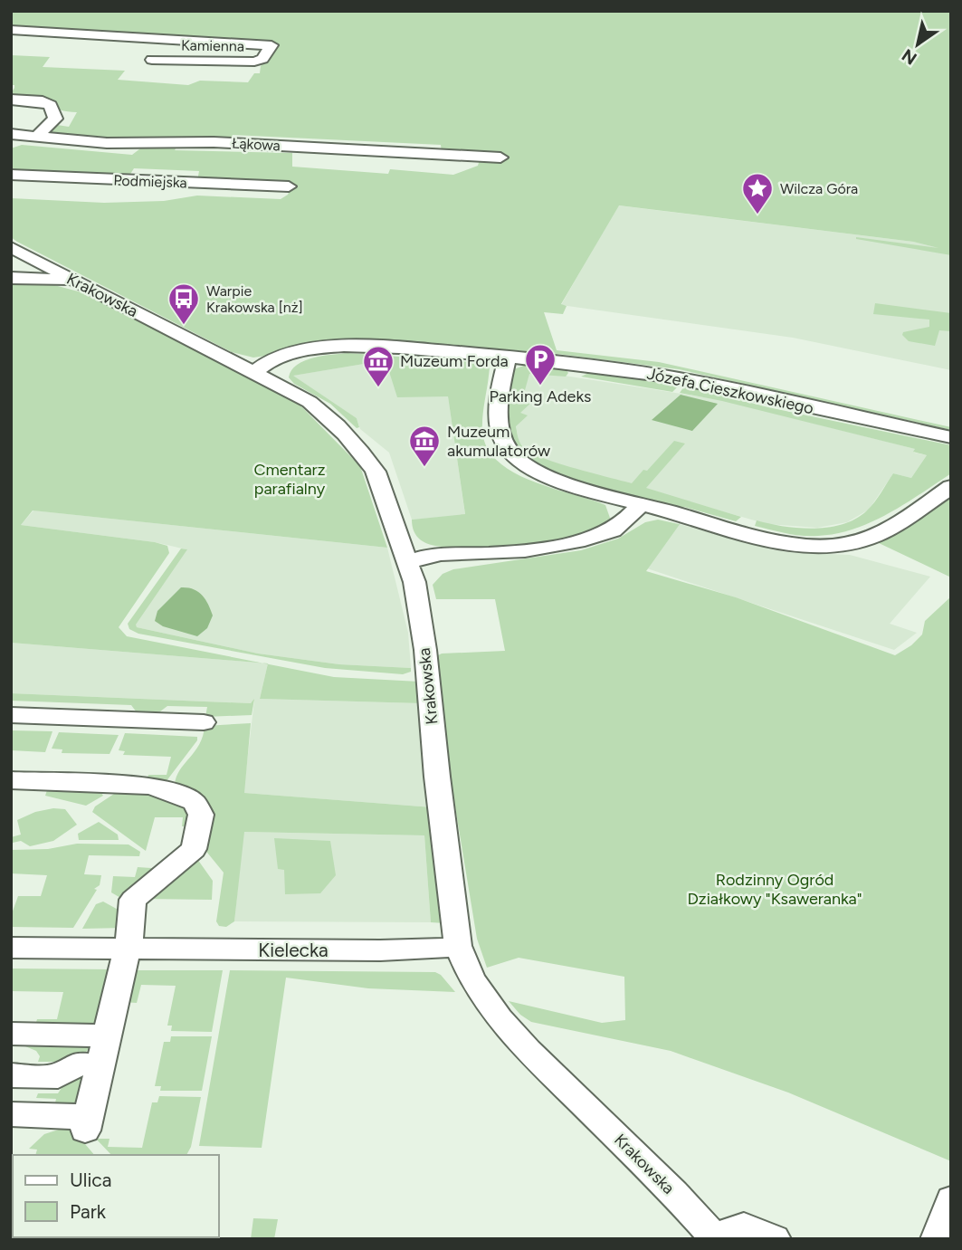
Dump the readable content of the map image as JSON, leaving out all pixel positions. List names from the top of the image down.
{
  "streets": {
    "street": [
      "Kamienna",
      "Łąkowa",
      "Podmiejska",
      "Krakowska",
      "Józefa Cieszkowskiego",
      "Kielecka"
    ]
  },
  "crossings": [
    ["Krakowska", "Józefa Cieszkowskiego"],
    ["Krakowska", "Kielecka"]
  ],
  "parks": ["Cmentarz parafialny", "Rodzinny Ogród Działkowy \"Ksaweranka\""],
  "places": {
    "place": ["Wilcza Góra"],
    "bus stop": ["Warpie Krakowska [nż]"],
    "parking": ["Parking Adeks"],
    "museum": ["Muzeum Forda", "Muzeum akumulatorów"]
  },
  "legend": ["Ulica", "Park"],
  "north": "bottom left"
}
